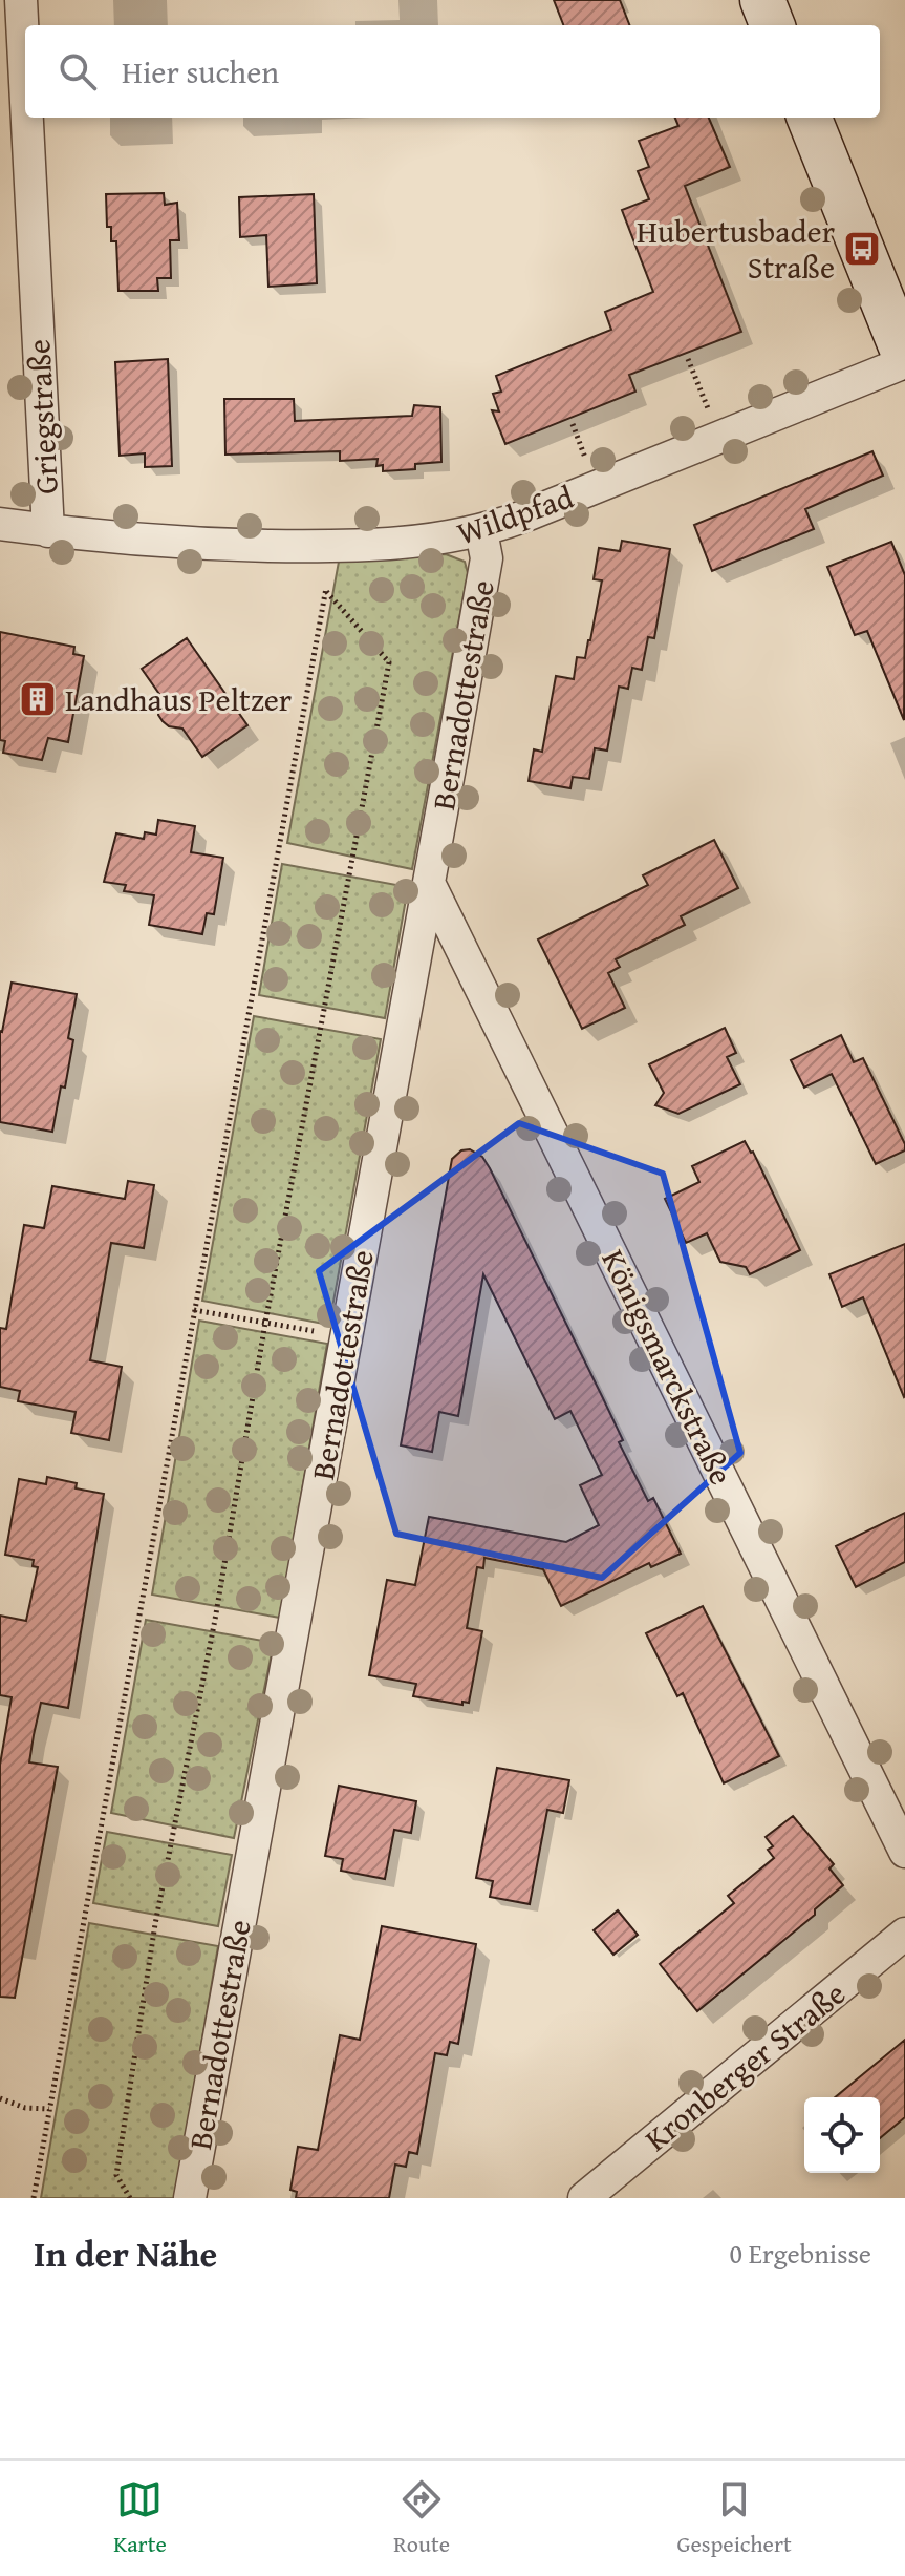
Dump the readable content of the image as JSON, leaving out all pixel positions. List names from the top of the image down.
{
  "streets": {
    "street": [
      "Griegstraße",
      "Wildpfad",
      "Bernadottestraße",
      "Königsmarckstraße",
      "Kronberger Straße"
    ]
  },
  "crossings": [
    ["Griegstraße", "Wildpfad"],
    ["Wildpfad", "Bernadottestraße"],
    ["Bernadottestraße", "Königsmarckstraße"]
  ],
  "places": {
    "bus stop": ["Hubertusbader Straße"],
    "building": ["Landhaus Peltzer"]
  },
  "page": {
    "search": "Hier suchen",
    "heading": ["In der Nähe", "0 Ergebnisse"],
    "nav": ["Karte", "Route", "Gespeichert"]
  }
}
